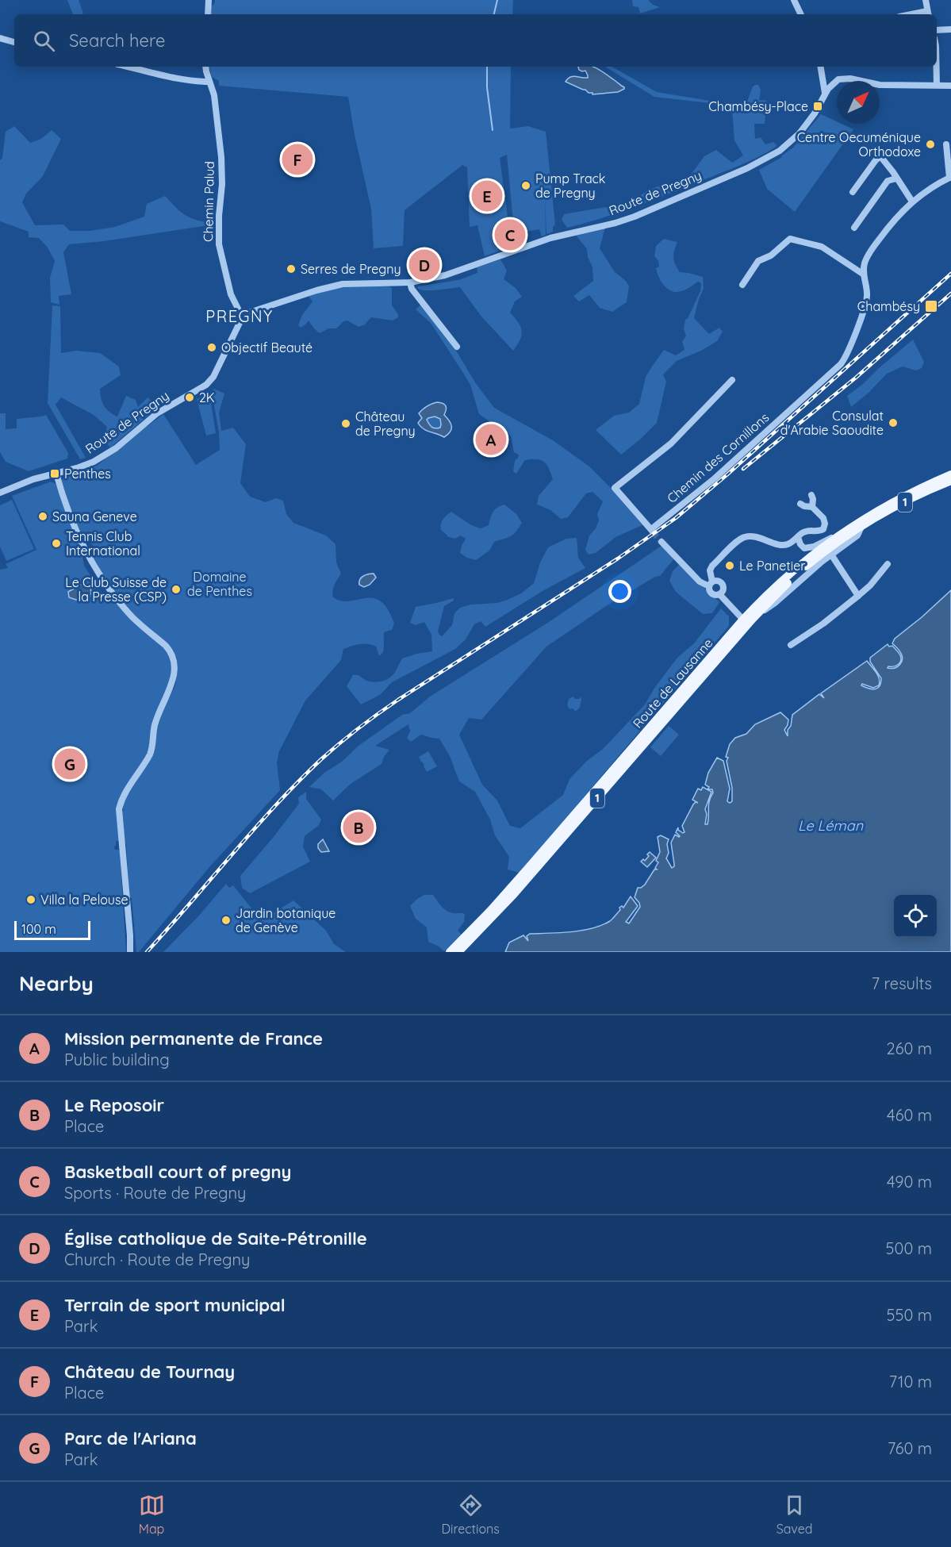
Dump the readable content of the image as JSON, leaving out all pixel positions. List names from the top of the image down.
{
  "streets": {
    "main road": ["1", "Route de Lausanne"],
    "street": ["Route de Pregny", "Chemin Palud", "Chemin des Cornillons"]
  },
  "crossings": [
    ["Route de Pregny", "Chemin Palud"]
  ],
  "districts": ["PREGNY"],
  "water": ["Le Léman"],
  "parks": ["Domaine de Penthes"],
  "places": {
    "transit": ["Chambésy-Place", "Chambésy", "Penthes"],
    "other": [
      "Centre Oecuménique Orthodoxe",
      "Pump Track de Pregny",
      "Serres de Pregny",
      "Objectif Beauté",
      "2K",
      "Consulat d'Arabie Saoudite",
      "Château de Pregny",
      "Sauna Geneve",
      "Tennis Club International",
      "Le Panetier",
      "Le Club Suisse de la Presse (CSP)",
      "Villa la Pelouse",
      "Jardin botanique de Genève"
    ]
  },
  "scale_bar": "100 m",
  "north": "top right",
  "page": {
    "search": "Search here",
    "pins": [
      "F",
      "E",
      "C",
      "D",
      "A",
      "G",
      "B"
    ],
    "scale": "100 m",
    "heading": ["Nearby", "7 results"],
    "list": [
      {
        "mark": "A",
        "name": "Mission permanente de France",
        "note": "Public building",
        "value": "260 m"
      },
      {
        "mark": "B",
        "name": "Le Reposoir",
        "note": "Place",
        "value": "460 m"
      },
      {
        "mark": "C",
        "name": "Basketball court of pregny",
        "note": "Sports · Route de Pregny",
        "value": "490 m"
      },
      {
        "mark": "D",
        "name": "Église catholique de Saite-Pétronille",
        "note": "Church · Route de Pregny",
        "value": "500 m"
      },
      {
        "mark": "E",
        "name": "Terrain de sport municipal",
        "note": "Park",
        "value": "550 m"
      },
      {
        "mark": "F",
        "name": "Château de Tournay",
        "note": "Place",
        "value": "710 m"
      },
      {
        "mark": "G",
        "name": "Parc de l'Ariana",
        "note": "Park",
        "value": "760 m"
      }
    ],
    "nav": ["Map", "Directions", "Saved"]
  }
}
